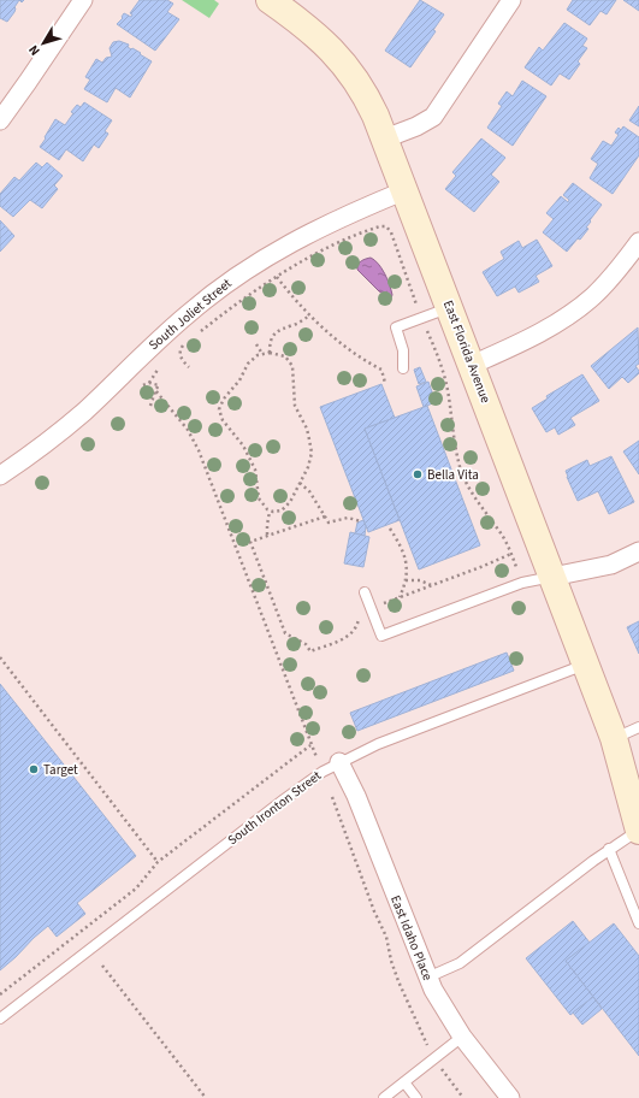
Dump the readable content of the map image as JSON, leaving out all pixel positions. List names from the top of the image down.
{
  "streets": {
    "street": ["South Joliet Street", "East Florida Avenue", "East Idaho Place"],
    "lane": ["South Ironton Street"]
  },
  "crossings": [
    ["South Joliet Street", "East Florida Avenue"],
    ["East Florida Avenue", "South Ironton Street"],
    ["South Ironton Street", "East Idaho Place"]
  ],
  "places": ["Bella Vita", "Target"],
  "north": "bottom left"
}
